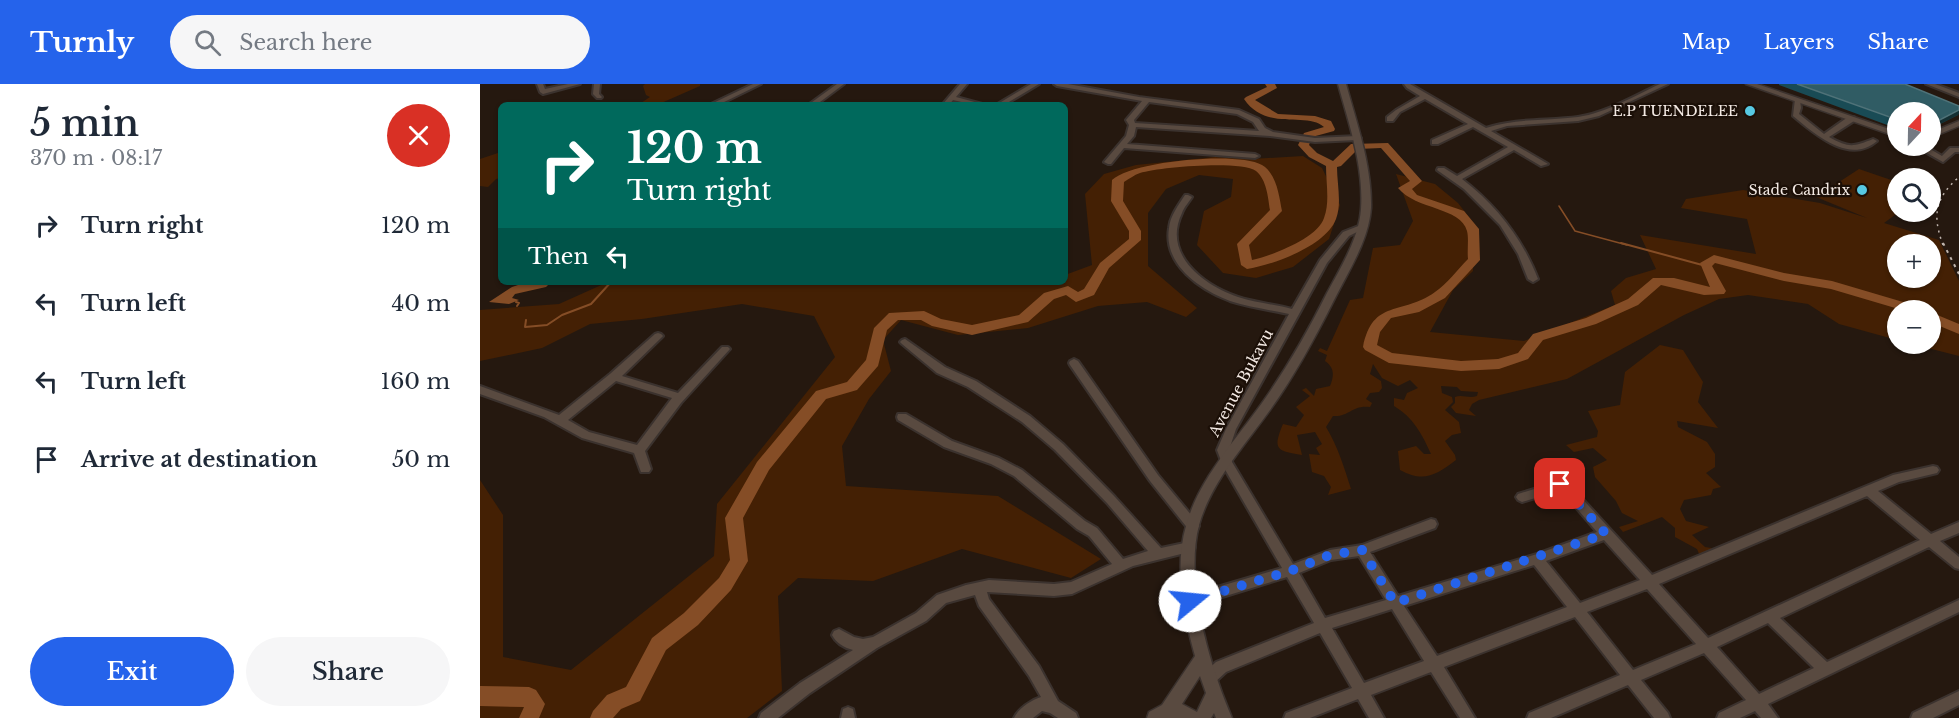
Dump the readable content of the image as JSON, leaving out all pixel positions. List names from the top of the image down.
{
  "streets": {
    "street": ["Avenue Bukavu"]
  },
  "places": ["E.P TUENDELEE", "Stade Candrix"],
  "north": "top",
  "page": {
    "header": "Turnly",
    "search": "Search here",
    "nav": ["Map", "Layers", "Share"],
    "heading": ["5 min", "370 m · 08:17"],
    "map_buttons": ["+", "−"],
    "turn": ["120 m", "Turn right"],
    "list": [
      {
        "name": "Turn right",
        "value": "120 m"
      },
      {
        "name": "Turn left",
        "value": "40 m"
      },
      {
        "name": "Turn left",
        "value": "160 m"
      },
      {
        "name": "Arrive at destination",
        "value": "50 m"
      }
    ],
    "then": "Then",
    "buttons": ["Exit", "Share"]
  }
}
